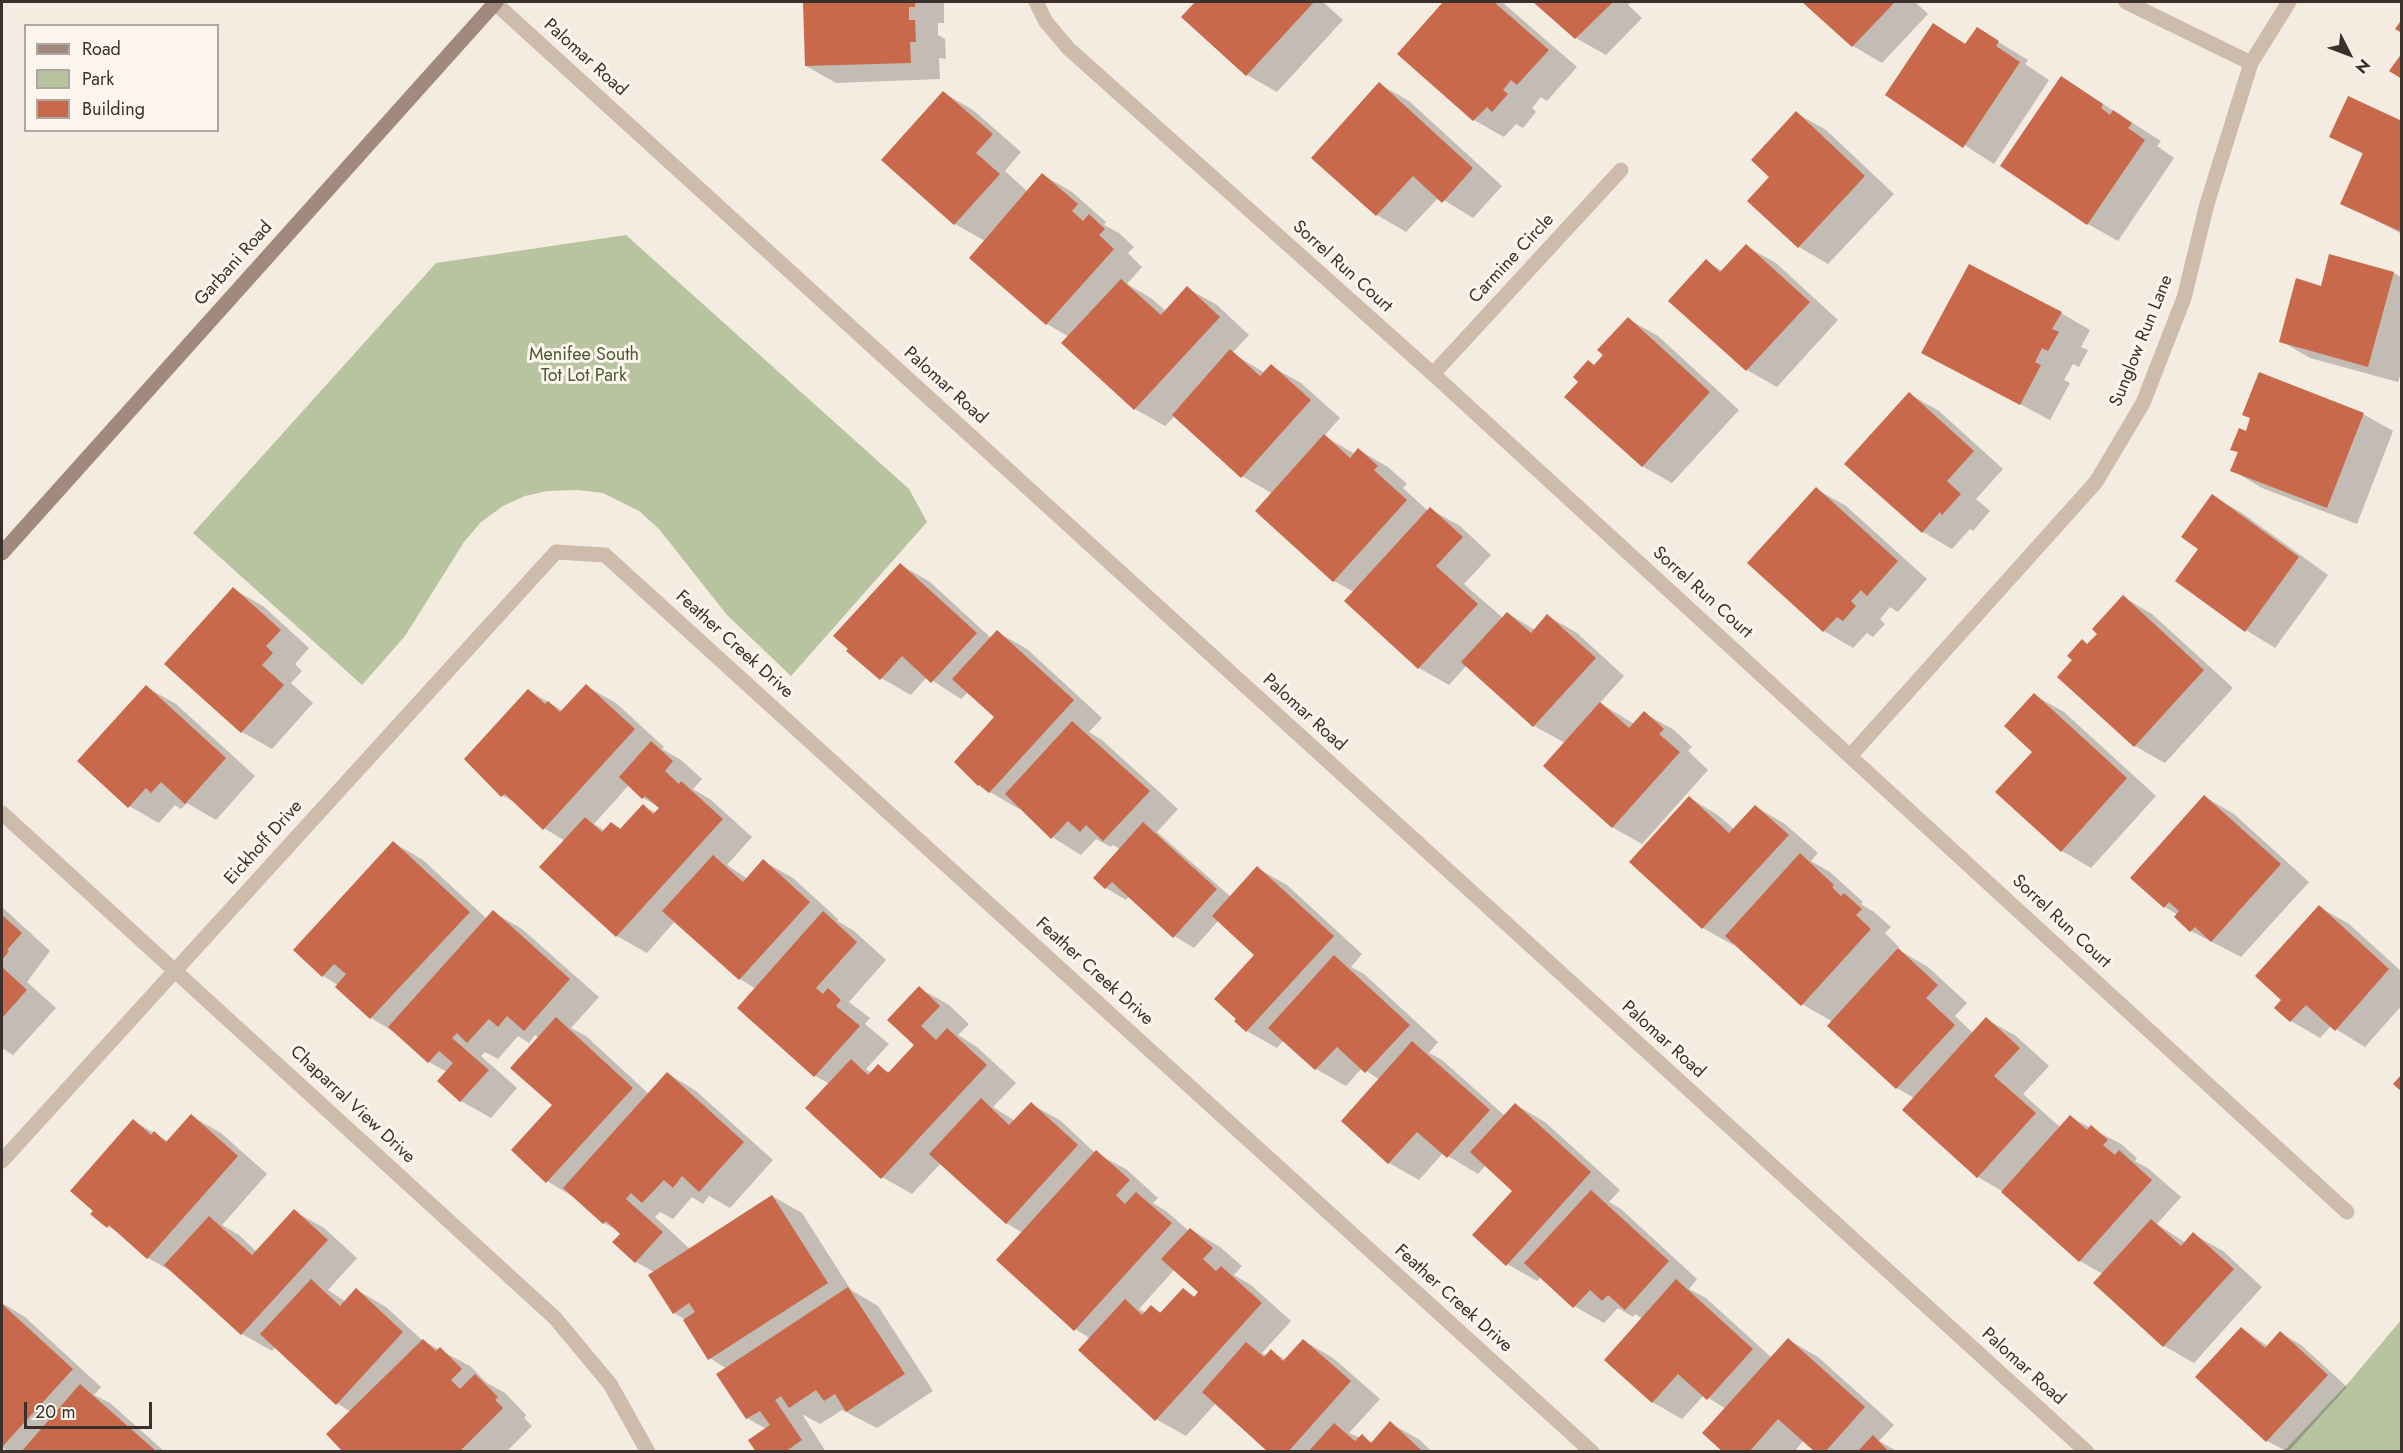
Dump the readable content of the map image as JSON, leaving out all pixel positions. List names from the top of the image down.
{
  "streets": {
    "main road": ["Garbani Road"],
    "street": [
      "Palomar Road",
      "Carmine Circle",
      "Sorrel Run Court",
      "Sunglow Run Lane",
      "Feather Creek Drive",
      "Eickhoff Drive",
      "Chaparral View Drive"
    ]
  },
  "crossings": [
    ["Palomar Road", "Garbani Road"],
    ["Carmine Circle", "Sorrel Run Court"],
    ["Sorrel Run Court", "Sunglow Run Lane"],
    ["Feather Creek Drive", "Eickhoff Drive"],
    ["Eickhoff Drive", "Chaparral View Drive"]
  ],
  "parks": ["Menifee South Tot Lot Park"],
  "legend": ["Road", "Park", "Building"],
  "scale_bar": "20 m",
  "north": "bottom right"
}
